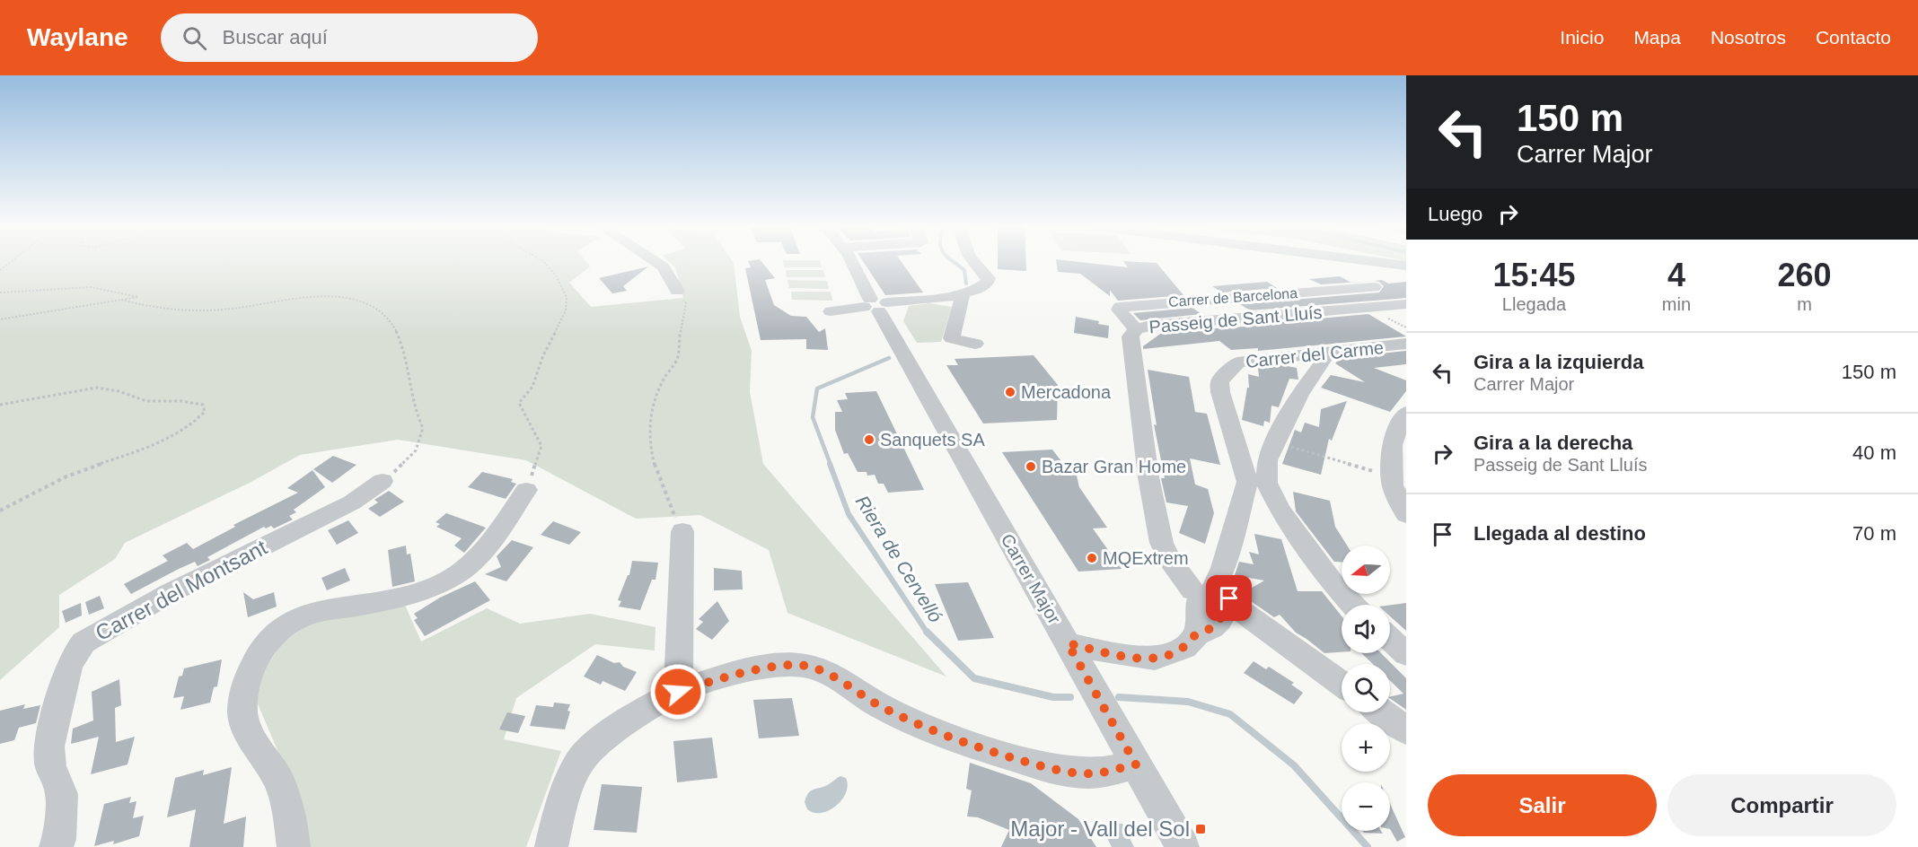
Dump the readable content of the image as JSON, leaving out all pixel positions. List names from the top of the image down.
{
  "streets": {
    "street": [
      "Carrer de Barcelona",
      "Passeig de Sant Lluís",
      "Carrer del Carme",
      "Carrer Major",
      "Carrer del Montsant"
    ]
  },
  "crossings": [
    ["Carrer de Barcelona", "Passeig de Sant Lluís"],
    ["Passeig de Sant Lluís", "Carrer del Carme"]
  ],
  "water": ["Riera de Cervelló"],
  "places": {
    "other": [
      "Mercadona",
      "Sanquets SA",
      "Bazar Gran Home",
      "MQExtrem"
    ],
    "transit": ["Major - Vall del Sol"]
  },
  "north": "left",
  "page": {
    "header": "Waylane",
    "search": "Buscar aquí",
    "nav": [
      "Inicio",
      "Mapa",
      "Nosotros",
      "Contacto"
    ],
    "turn": ["150 m", "Carrer Major"],
    "then": "Luego",
    "eta": [
      "15:45",
      "Llegada",
      "4",
      "min",
      "260",
      "m"
    ],
    "list": [
      {
        "name": "Gira a la izquierda",
        "note": "Carrer Major",
        "value": "150 m"
      },
      {
        "name": "Gira a la derecha",
        "note": "Passeig de Sant Lluís",
        "value": "40 m"
      },
      {
        "name": "Llegada al destino",
        "value": "70 m"
      }
    ],
    "map_buttons": ["+", "−"],
    "buttons": ["Salir", "Compartir"]
  }
}
